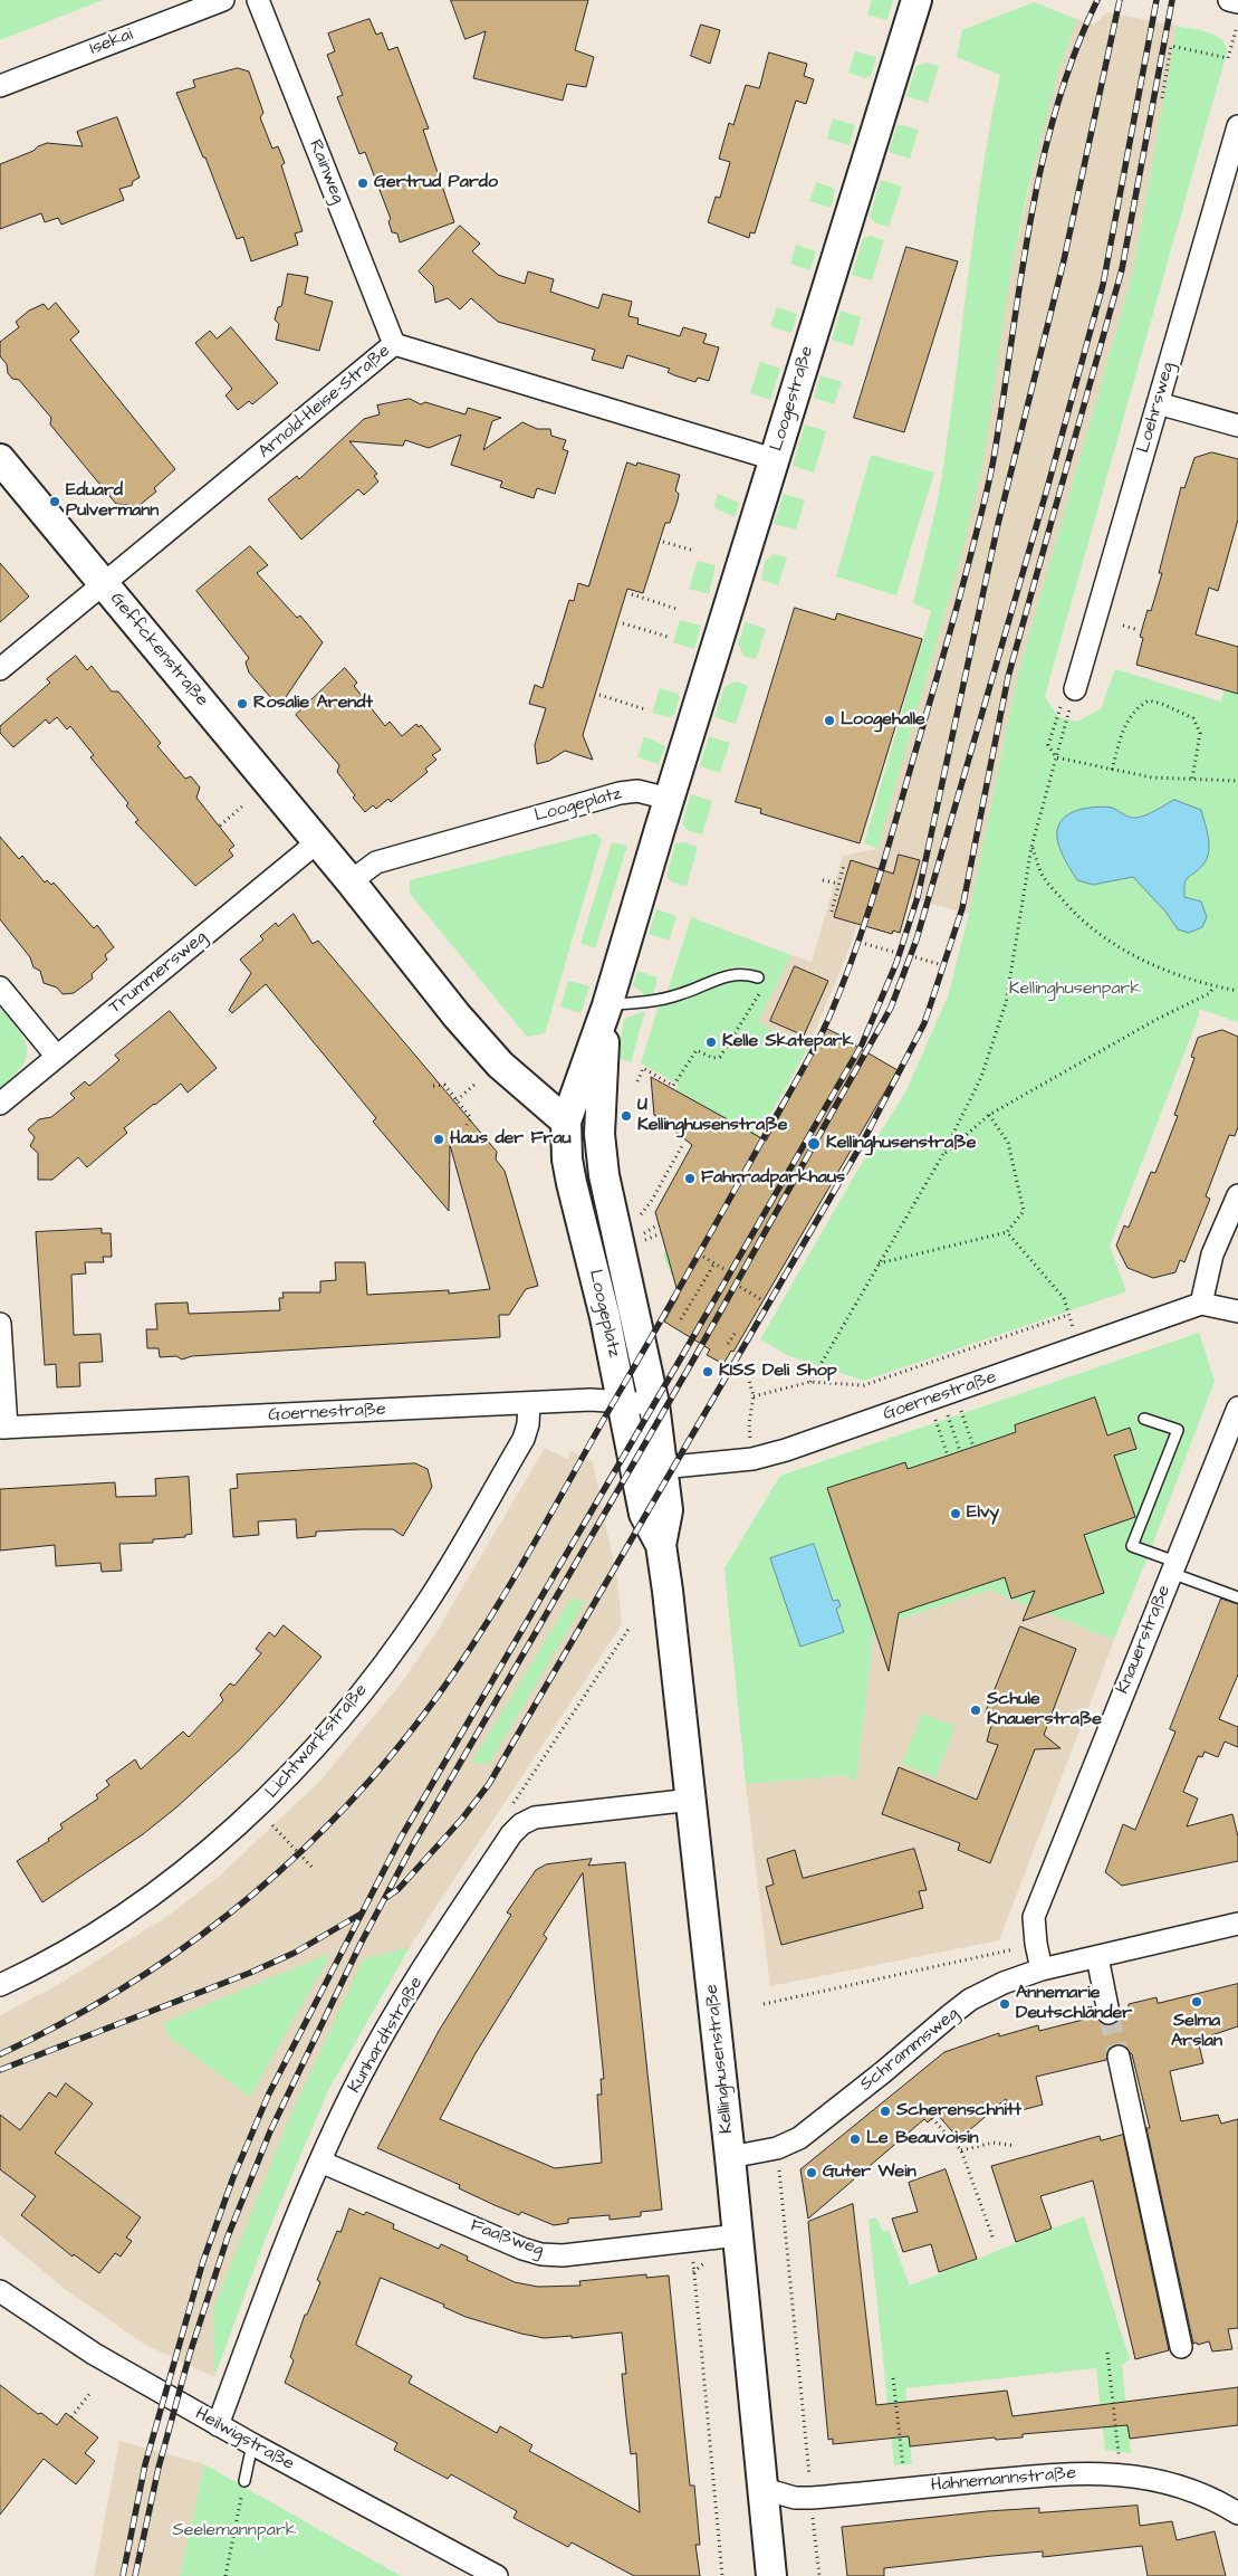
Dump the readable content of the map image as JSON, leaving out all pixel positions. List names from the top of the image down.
{
  "streets": {
    "street": [
      "Isekai",
      "Rainweg",
      "Loogestraße",
      "Arnold-Heise-Straße",
      "Loehrsweg",
      "Geffckenstraße",
      "Loogeplatz",
      "Trummersweg",
      "Goernestraße",
      "Knauerstraße",
      "Lichtwarkstraße",
      "Kunhardtstraße",
      "Schrammsweg",
      "Kellinghusenstraße",
      "Faaßweg",
      "Heilwigstraße",
      "Hahnemannstraße"
    ]
  },
  "crossings": [
    ["Rainweg", "Arnold-Heise-Straße"],
    ["Loogestraße", "Arnold-Heise-Straße"],
    ["Loogestraße", "Loogeplatz"],
    ["Arnold-Heise-Straße", "Geffckenstraße"],
    ["Geffckenstraße", "Trummersweg"],
    ["Loogeplatz", "Goernestraße"],
    ["Loogeplatz", "Kellinghusenstraße"],
    ["Goernestraße", "Lichtwarkstraße"],
    ["Goernestraße", "Kellinghusenstraße"],
    ["Knauerstraße", "Schrammsweg"],
    ["Kunhardtstraße", "Faaßweg"],
    ["Kunhardtstraße", "Heilwigstraße"],
    ["Schrammsweg", "Kellinghusenstraße"],
    ["Kellinghusenstraße", "Faaßweg"],
    ["Kellinghusenstraße", "Hahnemannstraße"]
  ],
  "parks": ["Kellinghusenpark", "Seelemannpark"],
  "places": [
    "Gertrud Pardo",
    "Eduard Pulvermann",
    "Rosalie Arendt",
    "Loogehalle",
    "Kelle Skatepark",
    "U Kellinghusenstraße",
    "Haus der Frau",
    "Kellinghusenstraße",
    "Fahrradparkhaus",
    "KISS Deli Shop",
    "Elvy",
    "Schule Knauerstraße",
    "Selma Arslan",
    "Annemarie Deutschländer",
    "Scherenschnitt",
    "Le Beauvoisin",
    "Guter Wein"
  ]
}
